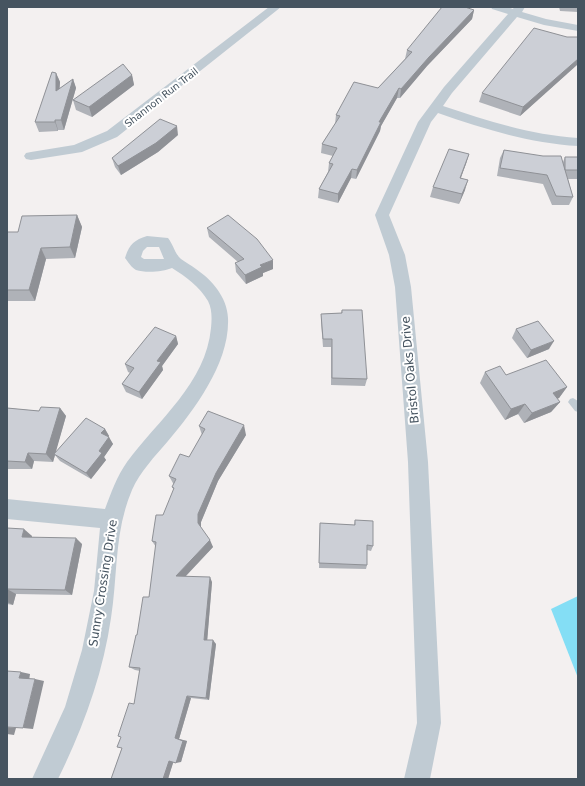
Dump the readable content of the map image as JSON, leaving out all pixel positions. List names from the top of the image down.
{
  "streets": {
    "street": ["Shannon Run Trail", "Bristol Oaks Drive", "Sunny Crossing Drive"]
  }
}
